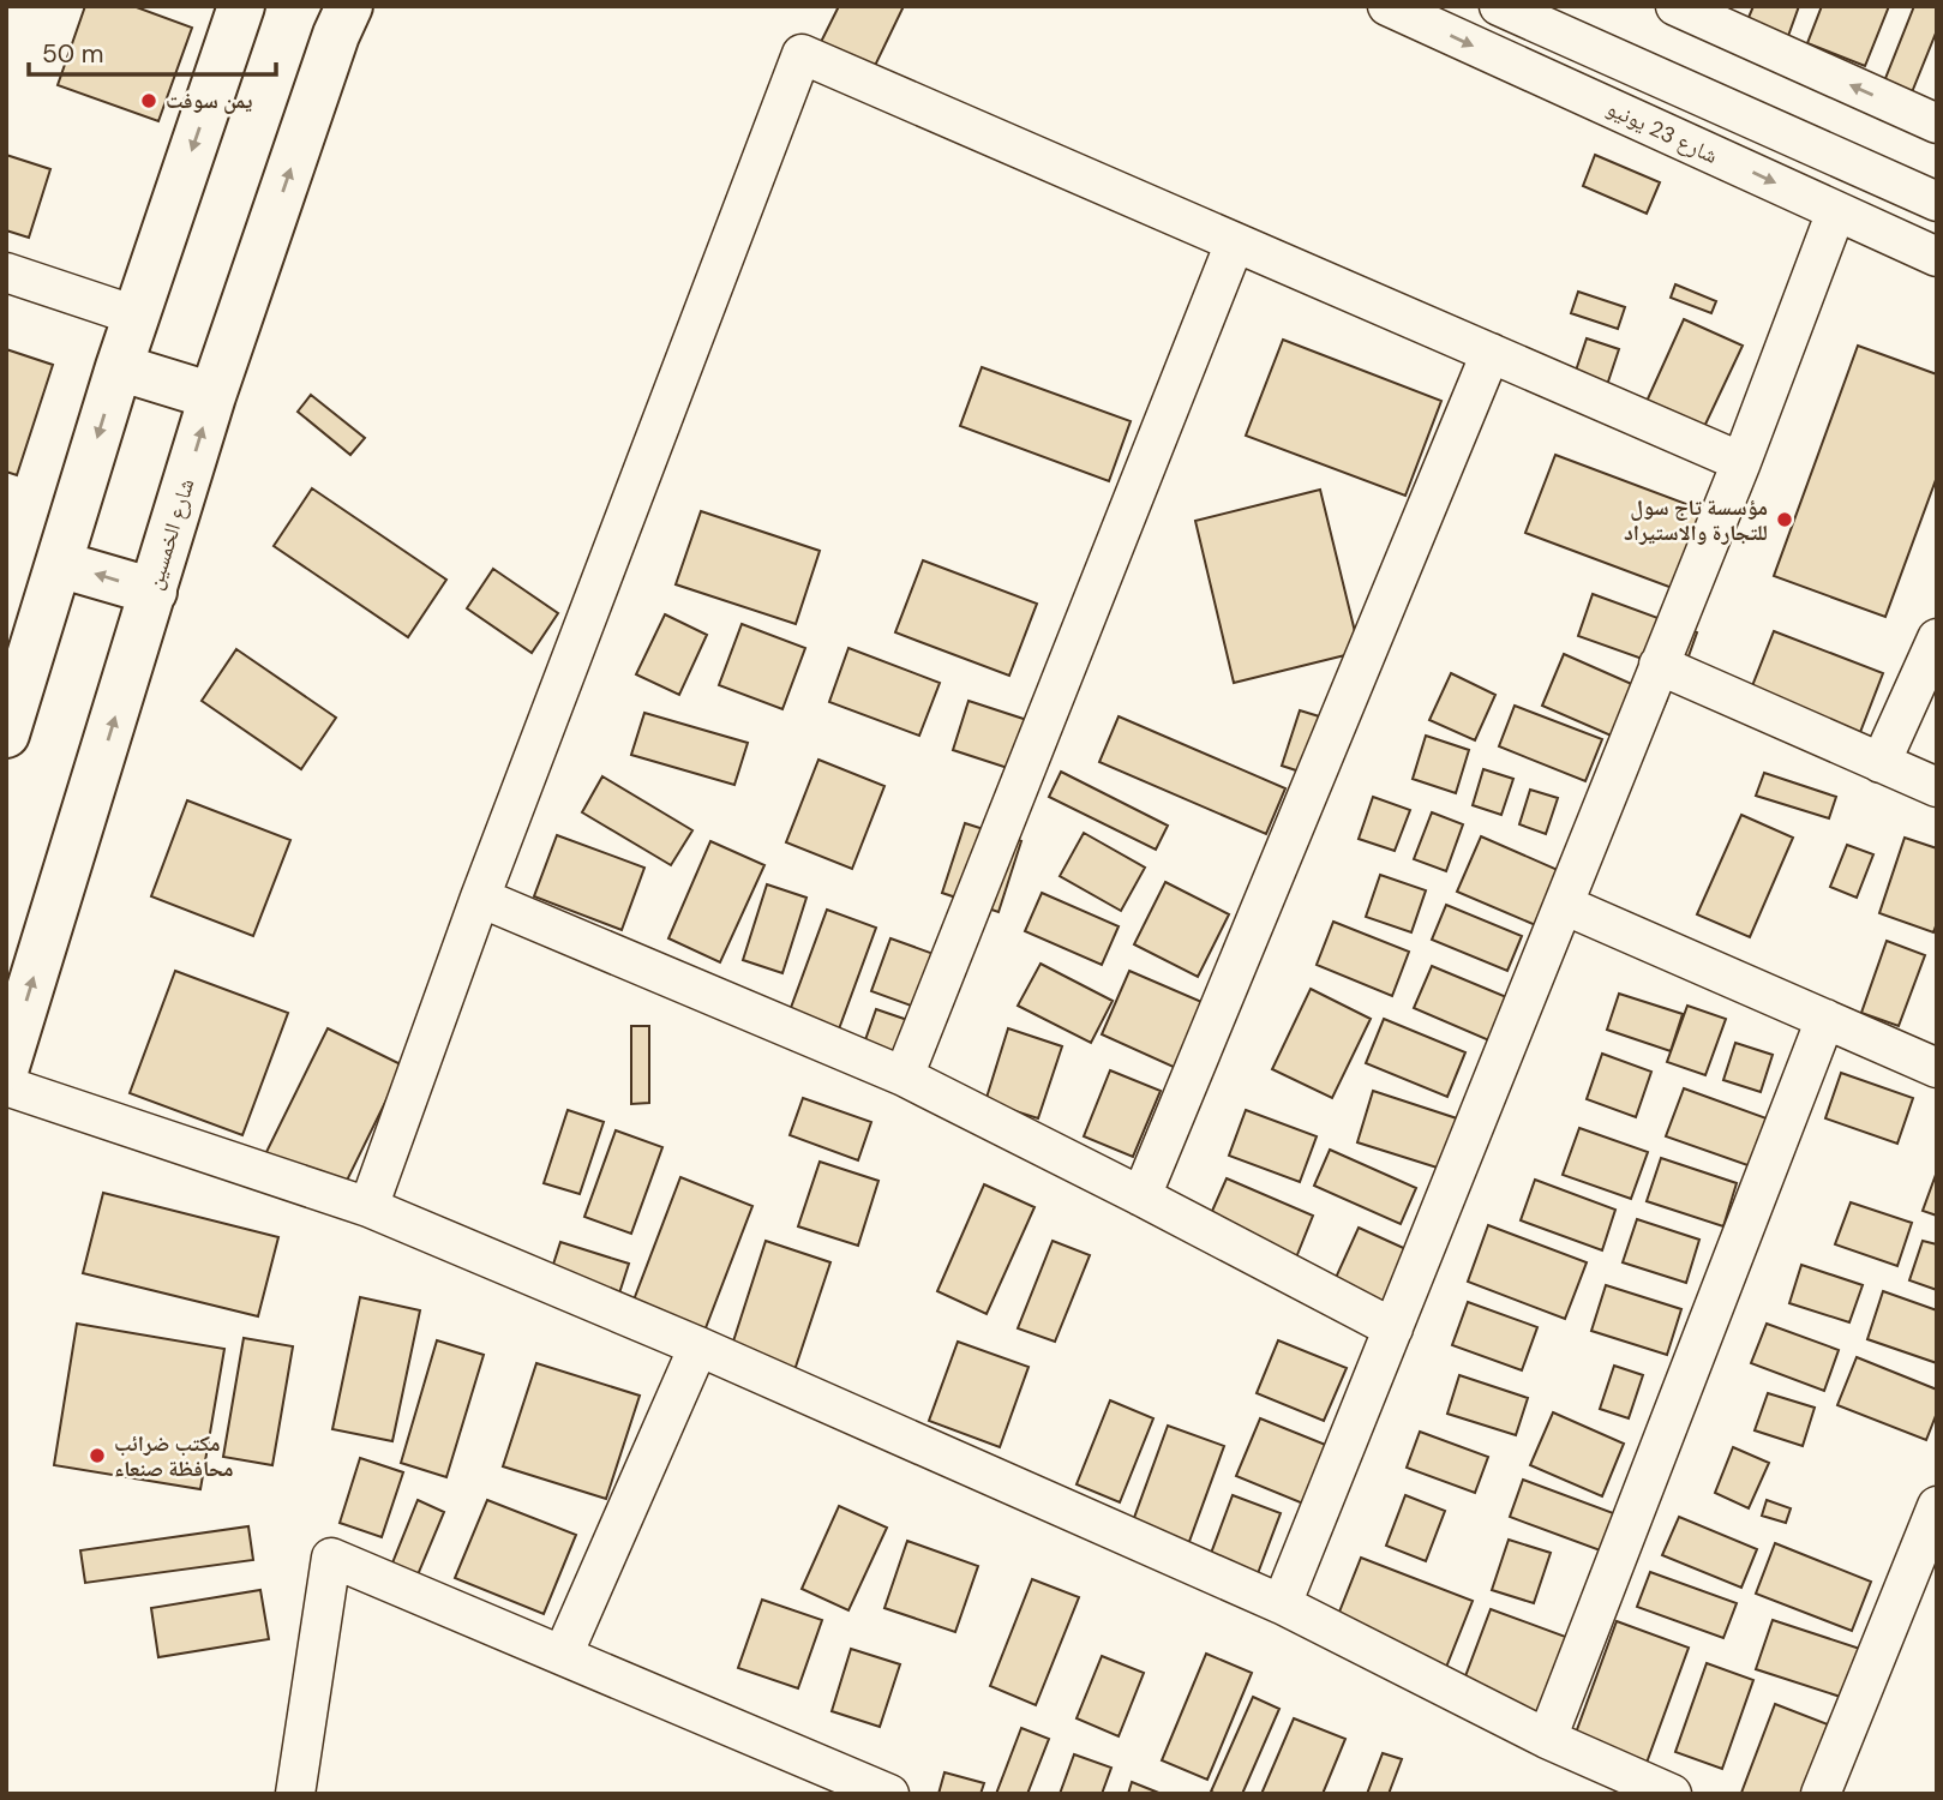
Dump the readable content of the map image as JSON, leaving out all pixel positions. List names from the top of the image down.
{
  "streets": {
    "main road": ["شارع الخمسين"],
    "street": ["شارع 23 يونيو"]
  },
  "places": ["يمن سوفت", "مؤسسة تاج سول للتجارة والاستيراد", "مكتب ضرائب محافظة صنعاء"],
  "scale_bar": "50 m"
}
